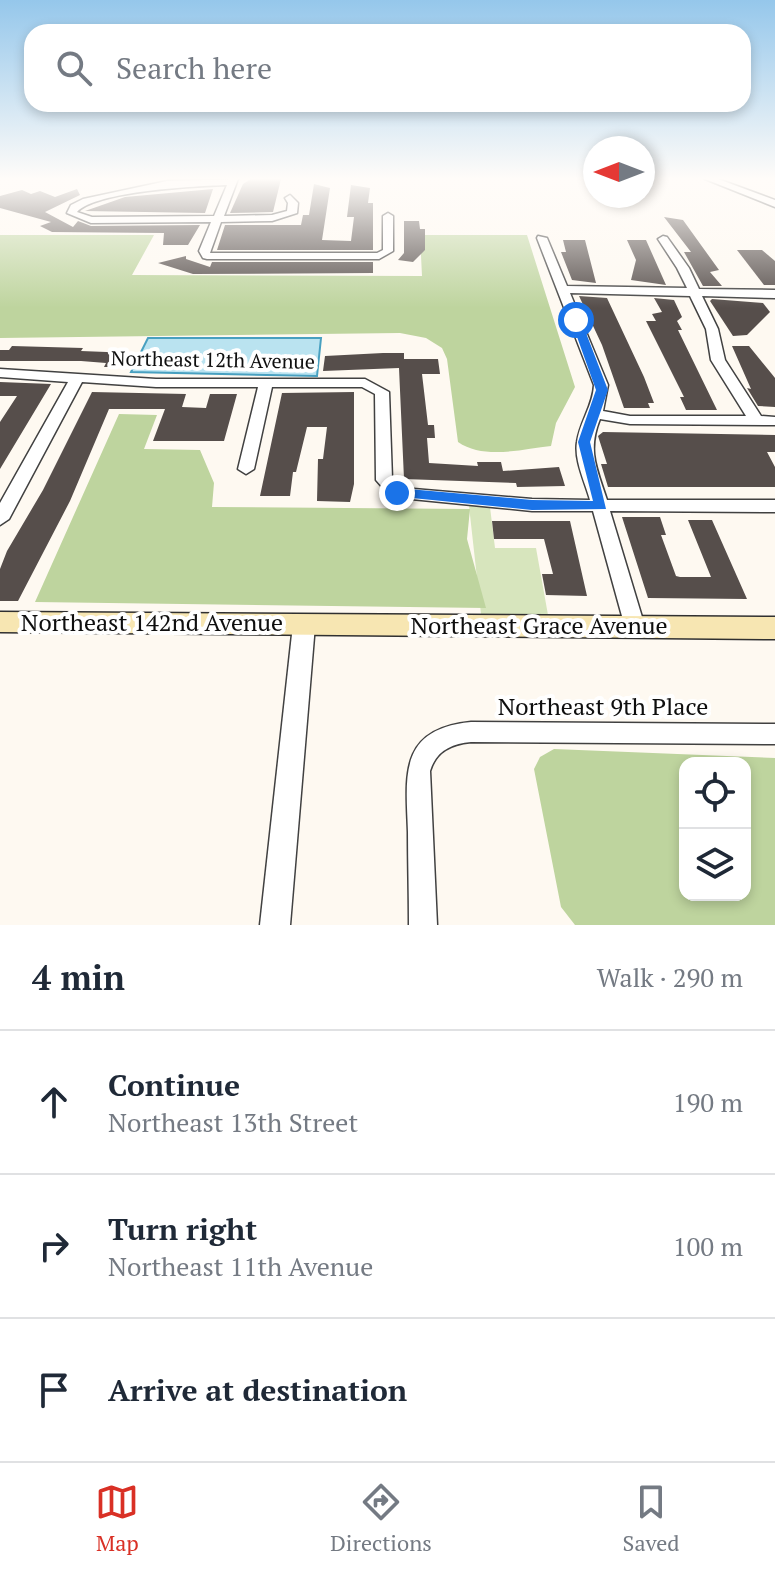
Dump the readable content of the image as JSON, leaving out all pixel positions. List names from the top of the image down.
{
  "streets": {
    "main road": ["Northeast 142nd Avenue", "Northeast Grace Avenue"],
    "street": ["Northeast 12th Avenue", "Northeast 9th Place"]
  },
  "crossings": [
    ["Northeast 142nd Avenue", "Northeast Grace Avenue"]
  ],
  "north": "left",
  "page": {
    "search": "Search here",
    "heading": ["4 min", "Walk · 290 m"],
    "list": [
      ["Continue", "Northeast 13th Street", "190 m"],
      ["Turn right", "Northeast 11th Avenue", "100 m"],
      "Arrive at destination"
    ],
    "nav": ["Map", "Directions", "Saved"]
  }
}
